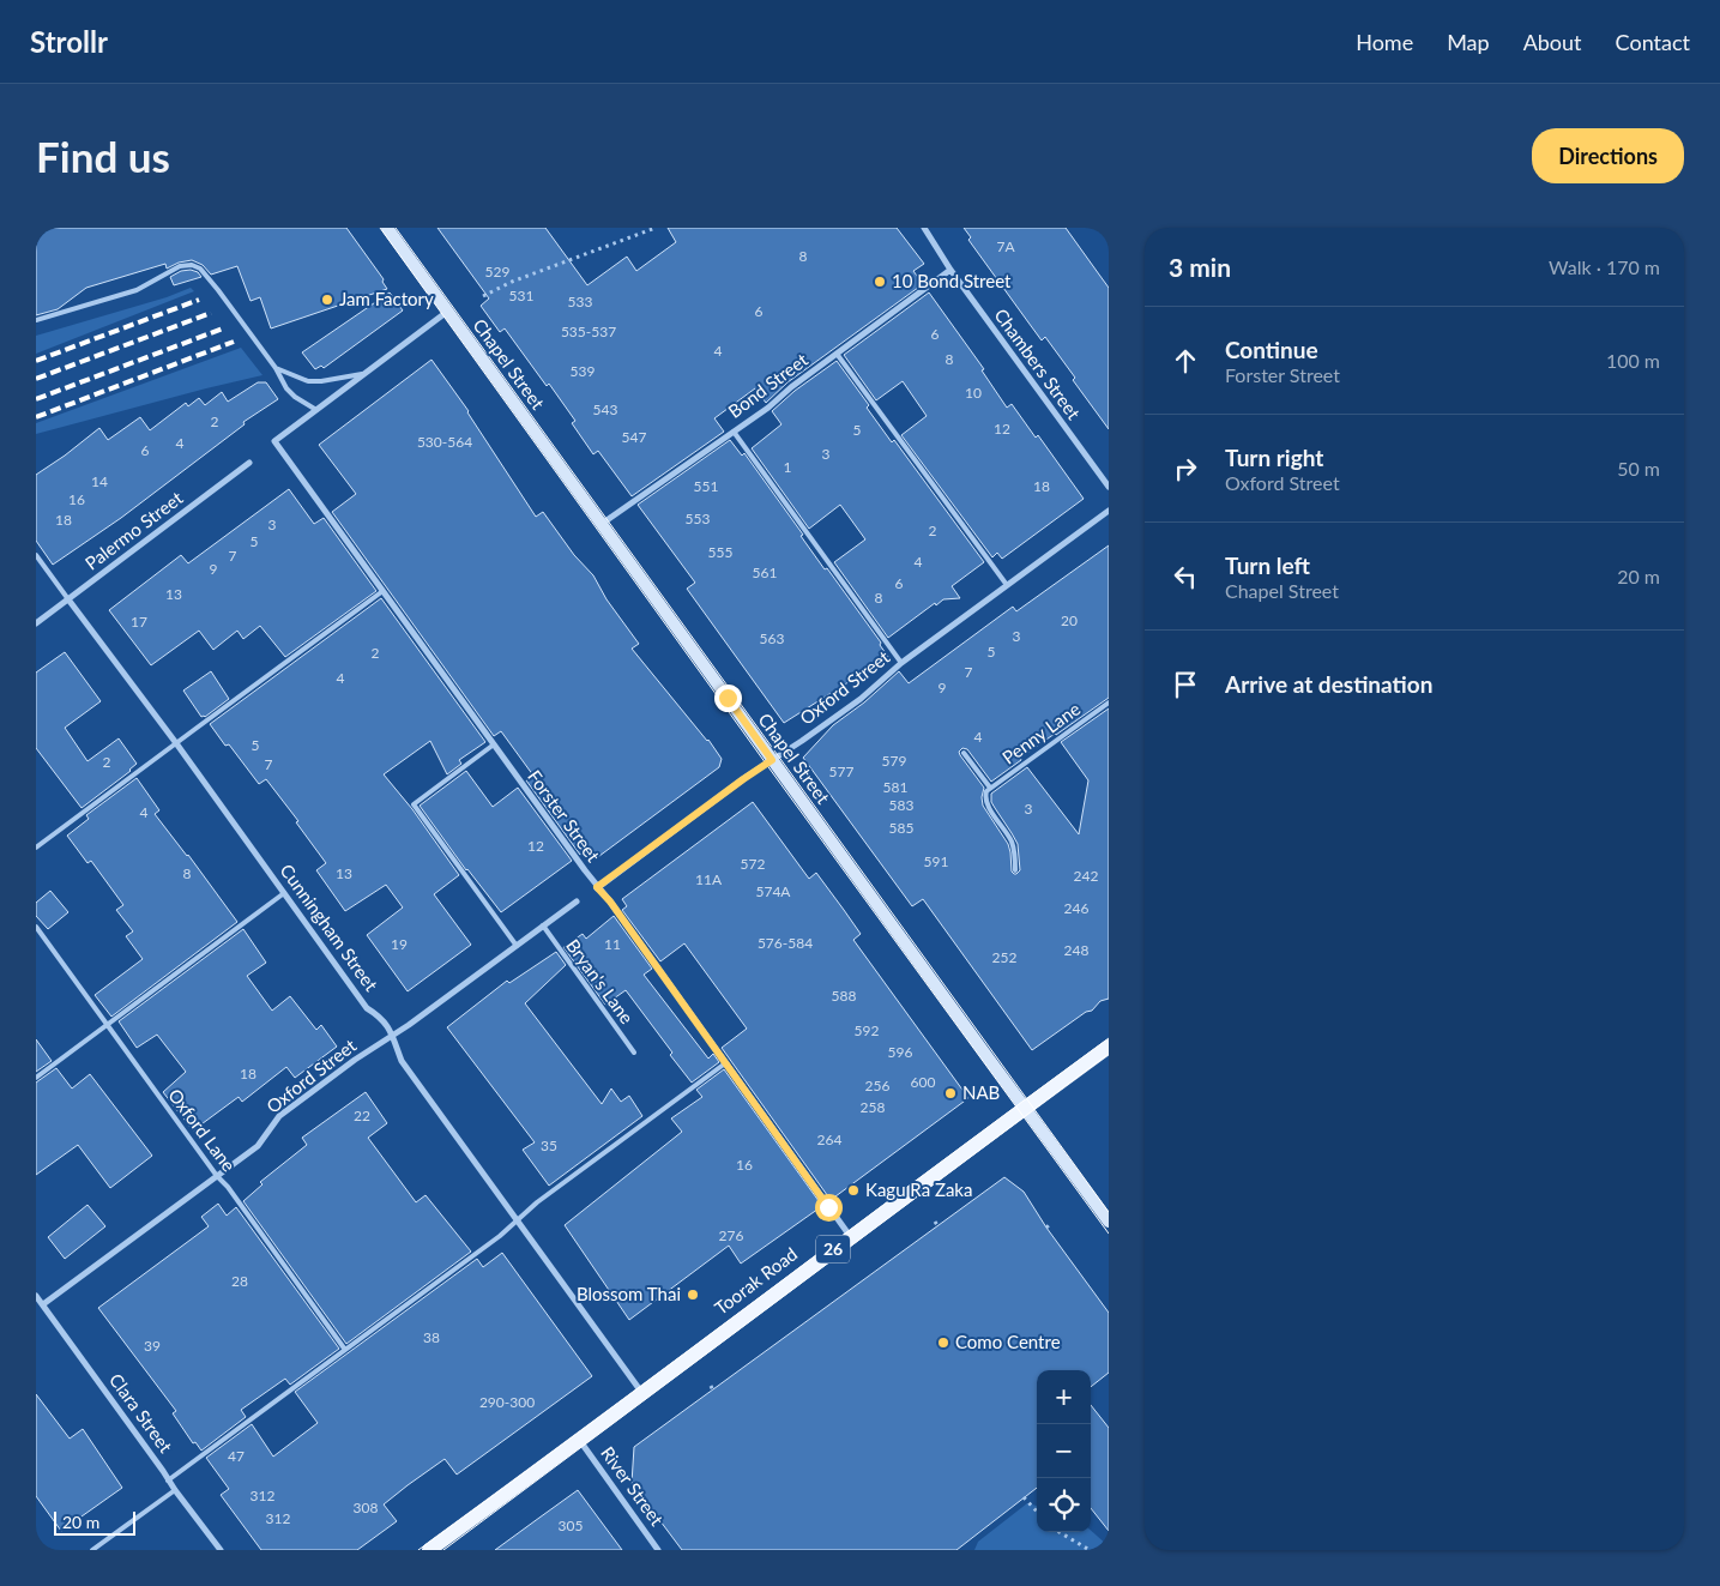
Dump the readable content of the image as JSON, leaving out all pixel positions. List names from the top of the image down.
{
  "streets": {
    "main road": ["26", "Toorak Road"],
    "street": [
      "Chapel Street",
      "Chambers Street",
      "Bond Street",
      "Palermo Street",
      "Oxford Street",
      "Forster Street",
      "Cunningham Street",
      "Clara Street",
      "River Street"
    ],
    "lane": ["Penny Lane", "Bryan's Lane", "Oxford Lane"]
  },
  "crossings": [
    ["Chapel Street", "Bond Street"],
    ["Chapel Street", "Oxford Street"],
    ["Chapel Street", "Toorak Road"],
    ["Chambers Street", "Bond Street"],
    ["Palermo Street", "Cunningham Street"],
    ["Oxford Street", "Forster Street"],
    ["Oxford Street", "Cunningham Street"],
    ["Oxford Street", "Bryan's Lane"],
    ["Oxford Street", "Oxford Lane"],
    ["Oxford Street", "Clara Street"],
    ["Forster Street", "Toorak Road"],
    ["Cunningham Street", "Toorak Road"],
    ["Toorak Road", "River Street"]
  ],
  "places": [
    "10 Bond Street",
    "Jam Factory",
    "NAB",
    "Kagu Ra Zaka",
    "Blossom Thai",
    "Como Centre"
  ],
  "house_numbers": [
    "7A",
    "8",
    "529",
    "531",
    "533",
    "6",
    "535-537",
    "6",
    "4",
    "8",
    "539",
    "10",
    "543",
    "2",
    "12",
    "5",
    "547",
    "530-564",
    "4",
    "6",
    "3",
    "1",
    "14",
    "551",
    "18",
    "16",
    "553",
    "18",
    "3",
    "2",
    "5",
    "555",
    "7",
    "4",
    "9",
    "561",
    "6",
    "13",
    "8",
    "20",
    "17",
    "3",
    "563",
    "5",
    "2",
    "7",
    "4",
    "9",
    "4",
    "5",
    "579",
    "2",
    "7",
    "577",
    "581",
    "583",
    "3",
    "4",
    "585",
    "12",
    "591",
    "572",
    "8",
    "13",
    "242",
    "11A",
    "574A",
    "246",
    "576-584",
    "19",
    "11",
    "248",
    "252",
    "588",
    "592",
    "596",
    "18",
    "600",
    "256",
    "258",
    "22",
    "264",
    "35",
    "16",
    "276",
    "28",
    "38",
    "39",
    "290-300",
    "47",
    "312",
    "308",
    "312",
    "305"
  ],
  "scale_bar": "20 m",
  "page": {
    "header": "Strollr",
    "nav": [
      "Home",
      "Map",
      "About",
      "Contact"
    ],
    "buttons": "Directions",
    "title": "Find us",
    "heading": ["3 min", "Walk · 170 m"],
    "list": [
      ["Continue", "Forster Street", "100 m"],
      ["Turn right", "Oxford Street", "50 m"],
      ["Turn left", "Chapel Street", "20 m"],
      "Arrive at destination"
    ],
    "map_buttons": ["+", "−"],
    "scale": "20 m"
  }
}
